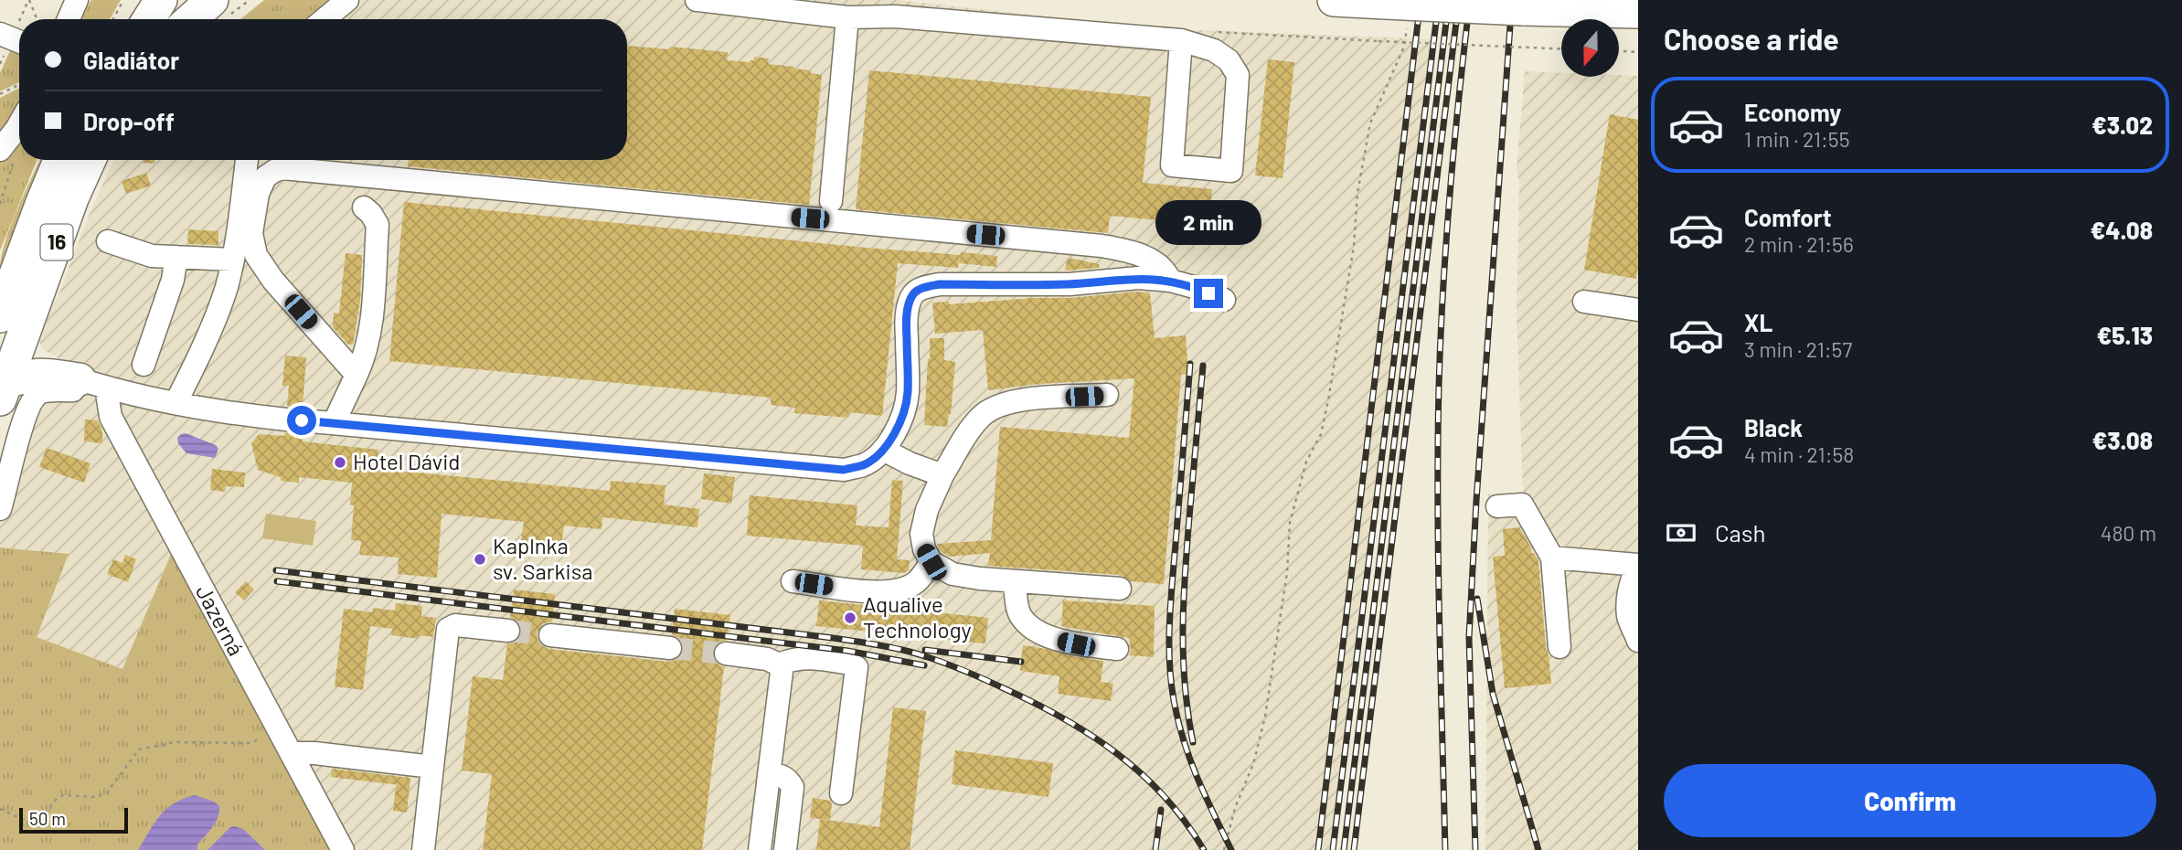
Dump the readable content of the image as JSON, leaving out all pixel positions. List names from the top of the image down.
{
  "streets": {
    "highway": ["16"],
    "street": ["Jazerná"]
  },
  "places": ["Hotel Dávid", "Kaplnka sv. Sarkisa", "Aqualive Technology"],
  "scale_bar": "50 m",
  "north": "bottom",
  "page": {
    "heading": "Choose a ride",
    "banner": ["Gladiátor", "Drop-off"],
    "list": [
      {
        "name": "Economy",
        "note": "1 min · 21:55",
        "value": "€3.02"
      },
      {
        "name": "Comfort",
        "note": "2 min · 21:56",
        "value": "€4.08"
      },
      {
        "name": "XL",
        "note": "3 min · 21:57",
        "value": "€5.13"
      },
      {
        "name": "Black",
        "note": "4 min · 21:58",
        "value": "€3.08"
      }
    ],
    "bubble": "2 min",
    "pay": ["Cash", "480 m"],
    "buttons": "Confirm",
    "scale": "50 m"
  }
}
